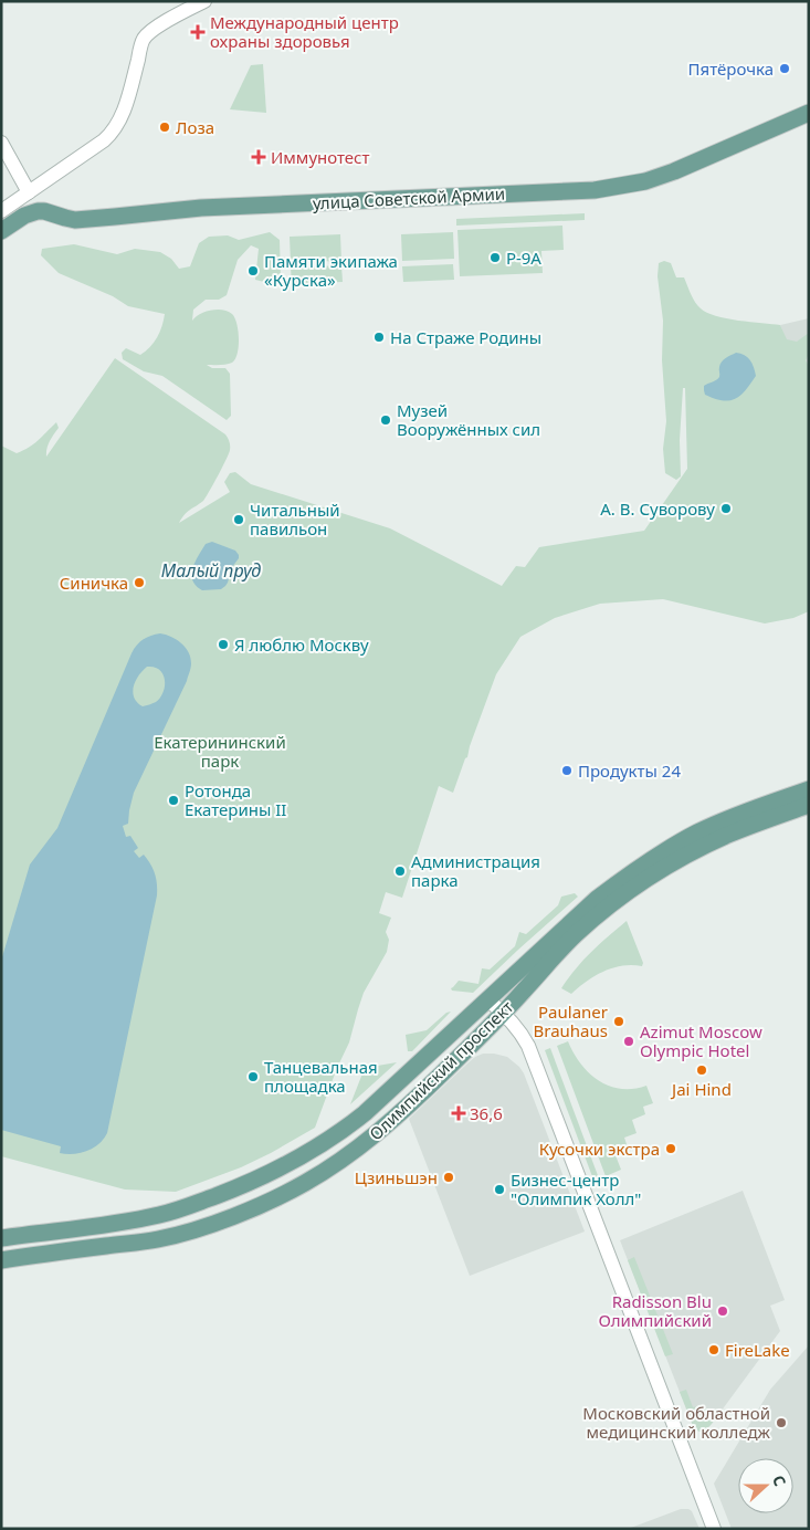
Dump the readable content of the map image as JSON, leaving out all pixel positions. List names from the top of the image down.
{
  "streets": {
    "main road": ["улица Советской Армии", "Олимпийский проспект"]
  },
  "water": ["Малый пруд"],
  "parks": ["Екатерининский парк"],
  "places": {
    "health": ["Международный центр охраны здоровья", "Иммунотест", "36,6"],
    "other": [
      "Пятёрочка",
      "Лоза",
      "Р-9А",
      "Памяти экипажа «Курска»",
      "На Страже Родины",
      "Музей Вооружённых сил",
      "А. В. Суворову",
      "Читальный павильон",
      "Синичка",
      "Я люблю Москву",
      "Продукты 24",
      "Ротонда Екатерины II",
      "Администрация парка",
      "Paulaner Brauhaus",
      "Azimut Moscow Olympic Hotel",
      "Jai Hind",
      "Танцевальная площадка",
      "Кусочки экстра",
      "Цзиньшэн",
      "Бизнес-центр \"Олимпик Холл\"",
      "Radisson Blu Олимпийский",
      "FireLake",
      "Московский областной медицинский колледж"
    ]
  },
  "north": "right"
}
